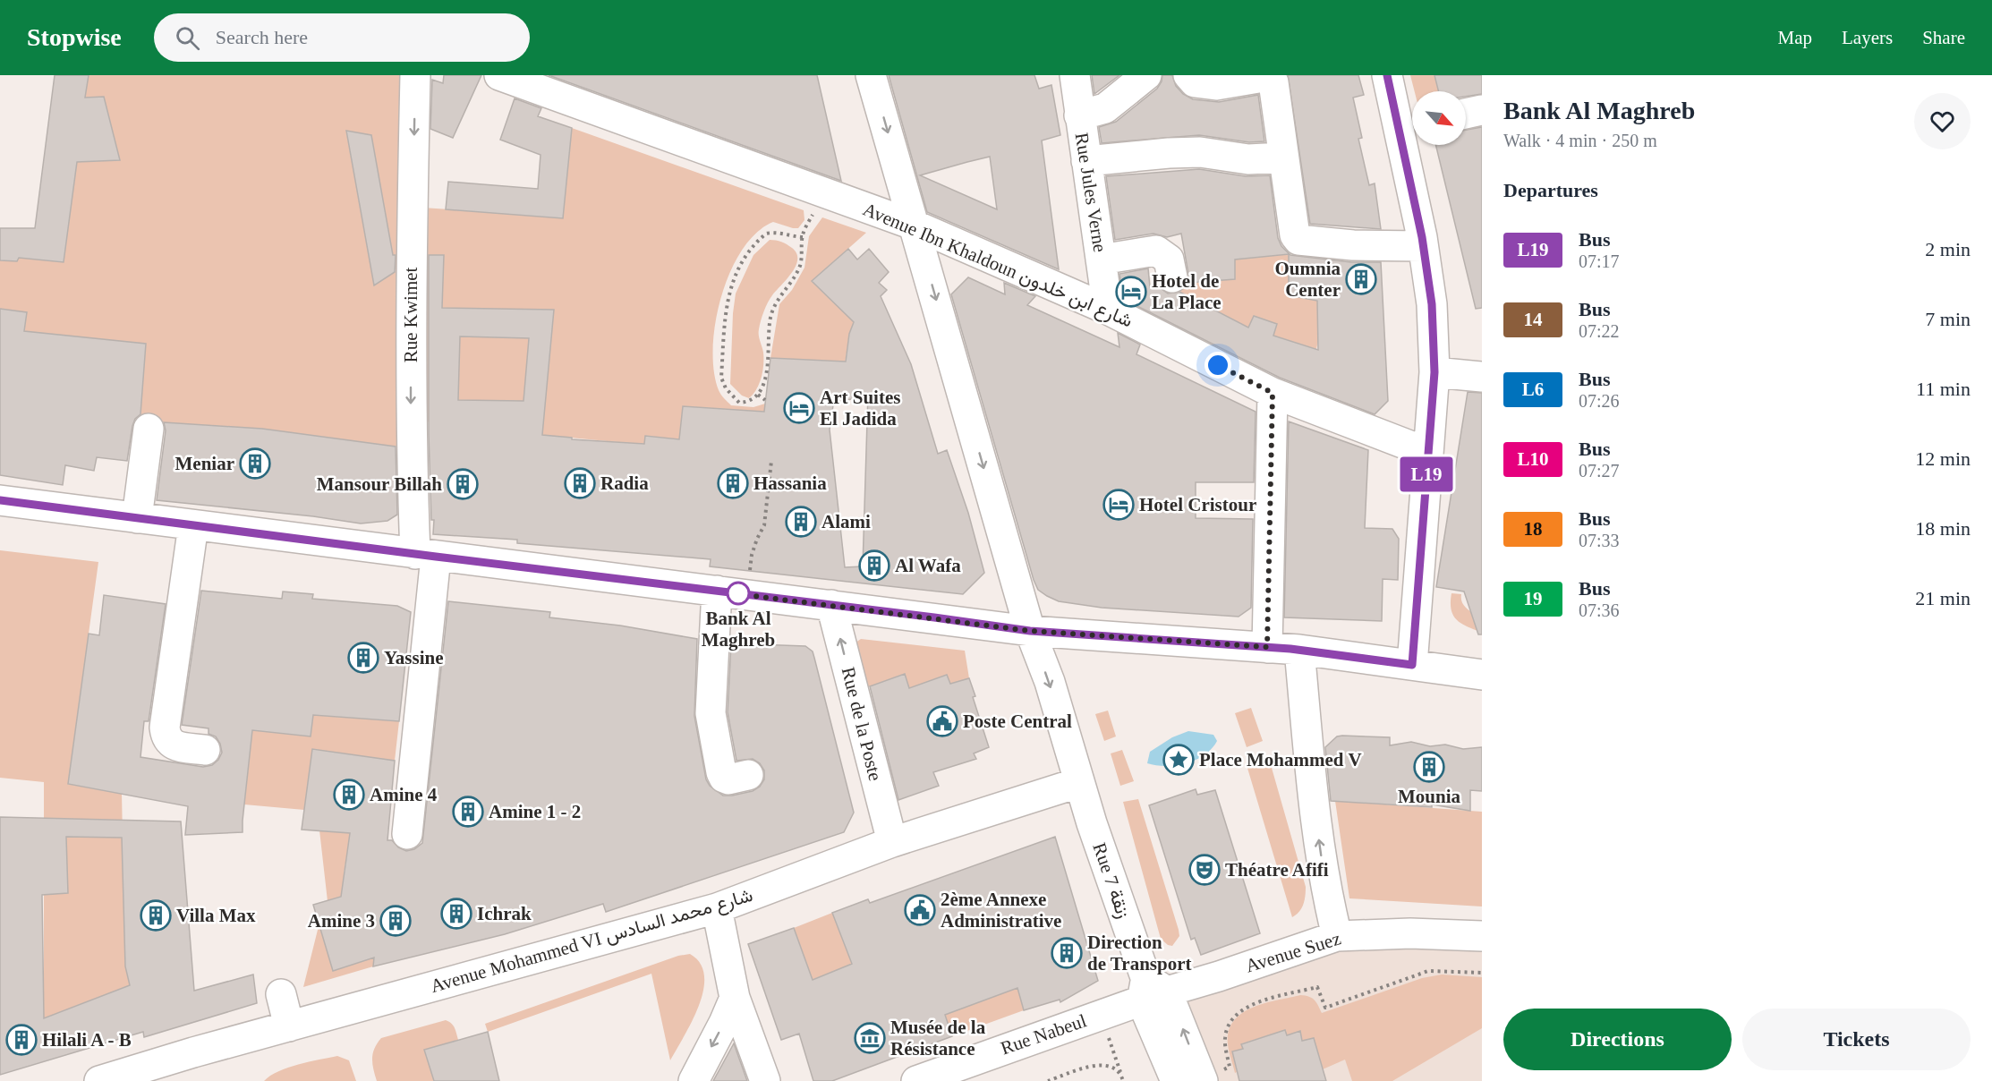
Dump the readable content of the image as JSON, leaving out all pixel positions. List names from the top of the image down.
{
  "streets": {
    "street": [
      "Rue Jules Verne",
      "Avenue Ibn Khaldoun شارع ابن خلدون",
      "Rue Kwimet",
      "Rue de la Poste",
      "Rue 7 زنقة",
      "Avenue Mohammed VI شارع محمد السادس",
      "Avenue Suez",
      "Rue Nabeul"
    ]
  },
  "crossings": [
    ["Rue Jules Verne", "Avenue Ibn Khaldoun شارع ابن خلدون"],
    ["Avenue Ibn Khaldoun شارع ابن خلدون", "Rue 7 زنقة"],
    ["Rue de la Poste", "Avenue Mohammed VI شارع محمد السادس"],
    ["Rue 7 زنقة", "Avenue Mohammed VI شارع محمد السادس"],
    ["Rue 7 زنقة", "Avenue Suez"],
    ["Rue 7 زنقة", "Rue Nabeul"],
    ["Avenue Suez", "Rue Nabeul"]
  ],
  "one_way": ["Rue Kwimet", "Rue de la Poste", "Rue 7 زنقة"],
  "places": {
    "building": [
      "Oumnia Center",
      "Meniar",
      "Radia",
      "Hassania",
      "Mansour Billah",
      "Alami",
      "Al Wafa",
      "Yassine",
      "Mounia",
      "Amine 4",
      "Amine 1 - 2",
      "Ichrak",
      "Villa Max",
      "Amine 3",
      "Direction de Transport",
      "Hilali A - B"
    ],
    "hotel": ["Hotel de La Place", "Art Suites El Jadida", "Hotel Cristour"],
    "other": ["Bank Al Maghreb"],
    "public building": ["Poste Central", "2ème Annexe Administrative"],
    "place": ["Place Mohammed V"],
    "theatre": ["Théatre Afifi"],
    "museum": ["Musée de la Résistance"]
  },
  "lines": ["bus line L19"],
  "north": "bottom right",
  "page": {
    "header": "Stopwise",
    "search": "Search here",
    "nav": ["Map", "Layers", "Share"],
    "on_map": "L19",
    "heading": [
      ["Bank Al Maghreb", "Walk · 4 min · 250 m"],
      "Departures"
    ],
    "list": [
      {
        "mark": "L19",
        "name": "Bus",
        "note": "07:17",
        "value": "2 min"
      },
      {
        "mark": "14",
        "name": "Bus",
        "note": "07:22",
        "value": "7 min"
      },
      {
        "mark": "L6",
        "name": "Bus",
        "note": "07:26",
        "value": "11 min"
      },
      {
        "mark": "L10",
        "name": "Bus",
        "note": "07:27",
        "value": "12 min"
      },
      {
        "mark": "18",
        "name": "Bus",
        "note": "07:33",
        "value": "18 min"
      },
      {
        "mark": "19",
        "name": "Bus",
        "note": "07:36",
        "value": "21 min"
      }
    ],
    "buttons": ["Directions", "Tickets"]
  }
}
